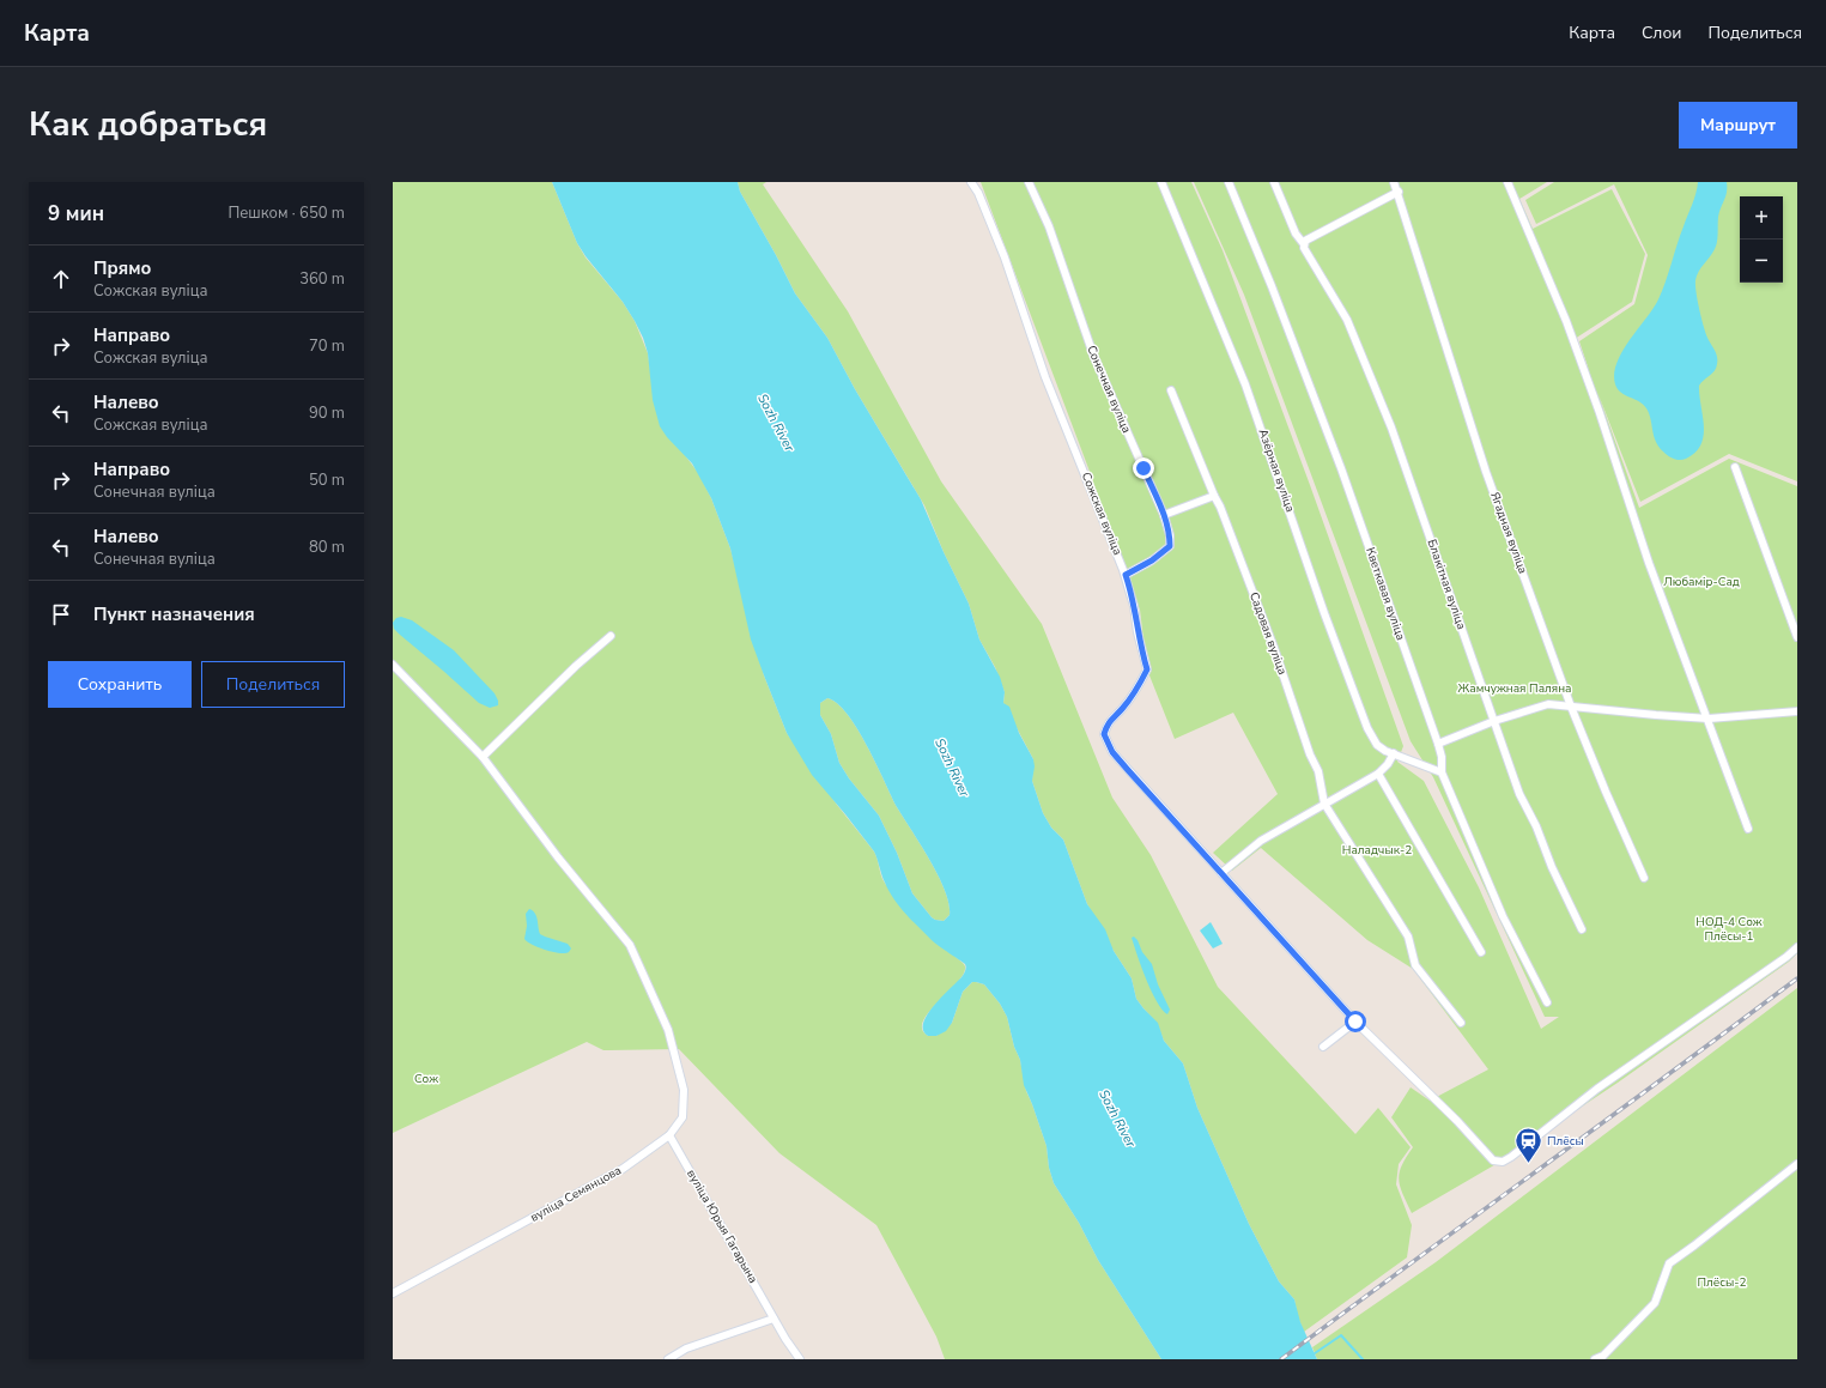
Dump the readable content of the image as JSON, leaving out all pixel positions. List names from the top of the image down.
{
  "streets": {
    "street": [
      "Сонечная вуліца",
      "Азёрная вуліца",
      "Сожская вуліца",
      "Ягадная вуліца",
      "Блакітная вуліца",
      "Кветкавая вуліца",
      "Садовая вуліца",
      "вуліца Семянцова",
      "вуліца Юрыя Гагарына"
    ]
  },
  "crossings": [
    ["Сонечная вуліца", "Сожская вуліца"],
    ["Азёрная вуліца", "Кветкавая вуліца"],
    ["вуліца Семянцова", "вуліца Юрыя Гагарына"]
  ],
  "water": ["Sozh River"],
  "parks": [
    "Любамір-Сад",
    "Жамчужная Паляна",
    "Наладчык-2",
    "НОД-4 Сож Плёсы-1",
    "Сож",
    "Плёсы-2"
  ],
  "places": {
    "station": ["Плёсы"]
  },
  "page": {
    "header": "Карта",
    "nav": ["Карта", "Слои", "Поделиться"],
    "title": "Как добраться",
    "buttons": [
      "Маршрут",
      ["Сохранить", "Поделиться"]
    ],
    "heading": ["9 мин", "Пешком · 650 m"],
    "map_buttons": ["+", "−"],
    "list": [
      ["Прямо", "Сожская вуліца", "360 m"],
      ["Направо", "Сожская вуліца", "70 m"],
      ["Налево", "Сожская вуліца", "90 m"],
      ["Направо", "Сонечная вуліца", "50 m"],
      ["Налево", "Сонечная вуліца", "80 m"],
      "Пункт назначения"
    ]
  }
}
